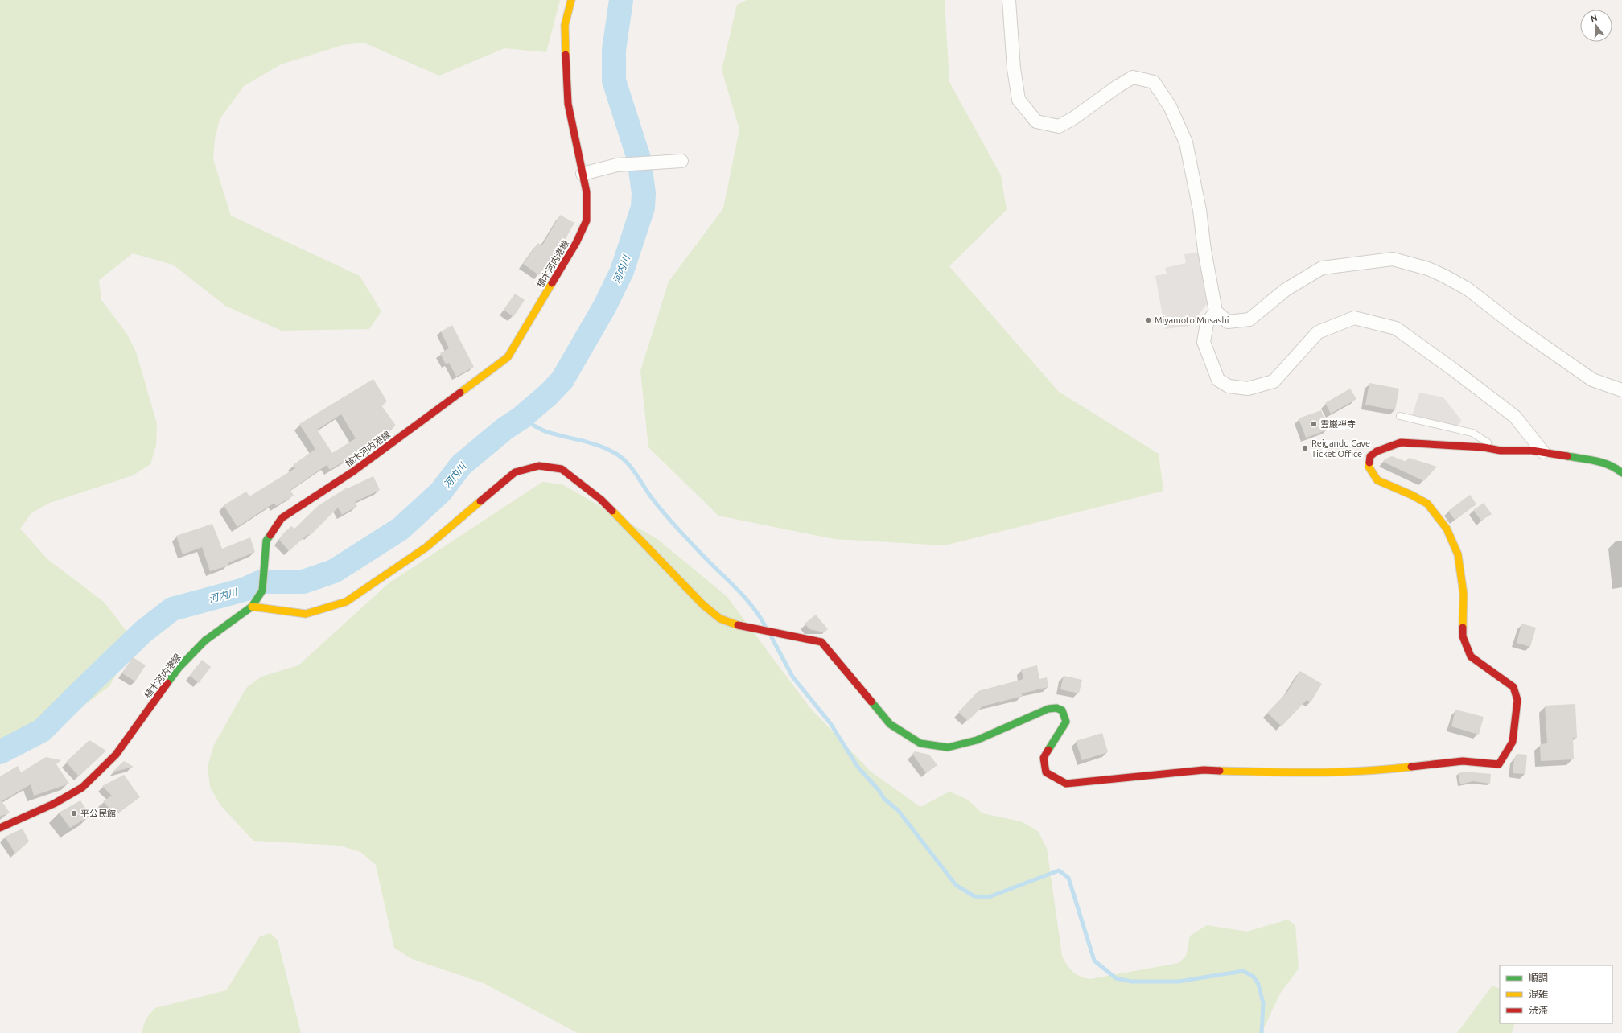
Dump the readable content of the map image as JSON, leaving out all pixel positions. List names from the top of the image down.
{
  "streets": {
    "street": ["植木河内港線"]
  },
  "water": ["河内川"],
  "places": [
    "Miyamoto Musashi",
    "雲巌禅寺",
    "Reigando Cave Ticket Office",
    "平公民館"
  ],
  "legend": ["順調", "混雑", "渋滞"],
  "north": "top"
}
